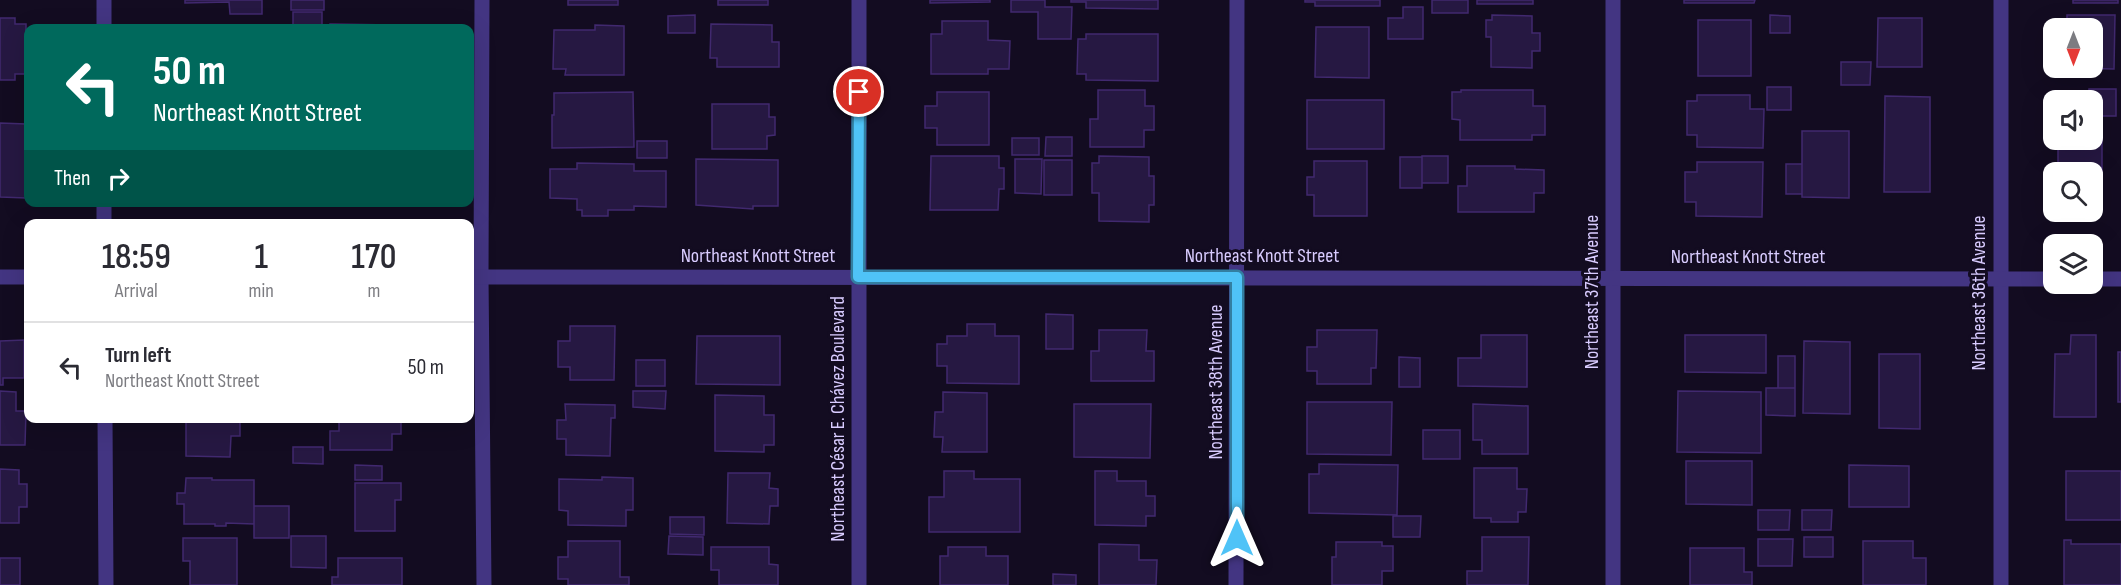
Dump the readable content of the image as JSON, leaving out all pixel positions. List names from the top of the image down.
{
  "streets": {
    "street": [
      "Northeast Knott Street",
      "Northeast 37th Avenue",
      "Northeast 36th Avenue",
      "Northeast 38th Avenue",
      "Northeast César E. Chávez Boulevard"
    ]
  },
  "crossings": [
    ["Northeast Knott Street", "Northeast 37th Avenue"],
    ["Northeast Knott Street", "Northeast 36th Avenue"],
    ["Northeast Knott Street", "Northeast 38th Avenue"],
    ["Northeast Knott Street", "Northeast César E. Chávez Boulevard"]
  ],
  "north": "bottom",
  "page": {
    "turn": ["50 m", "Northeast Knott Street"],
    "then": "Then",
    "eta": [
      "18:59",
      "Arrival",
      "1",
      "min",
      "170",
      "m"
    ],
    "list": [
      {
        "name": "Turn left",
        "note": "Northeast Knott Street",
        "value": "50 m"
      }
    ]
  }
}
